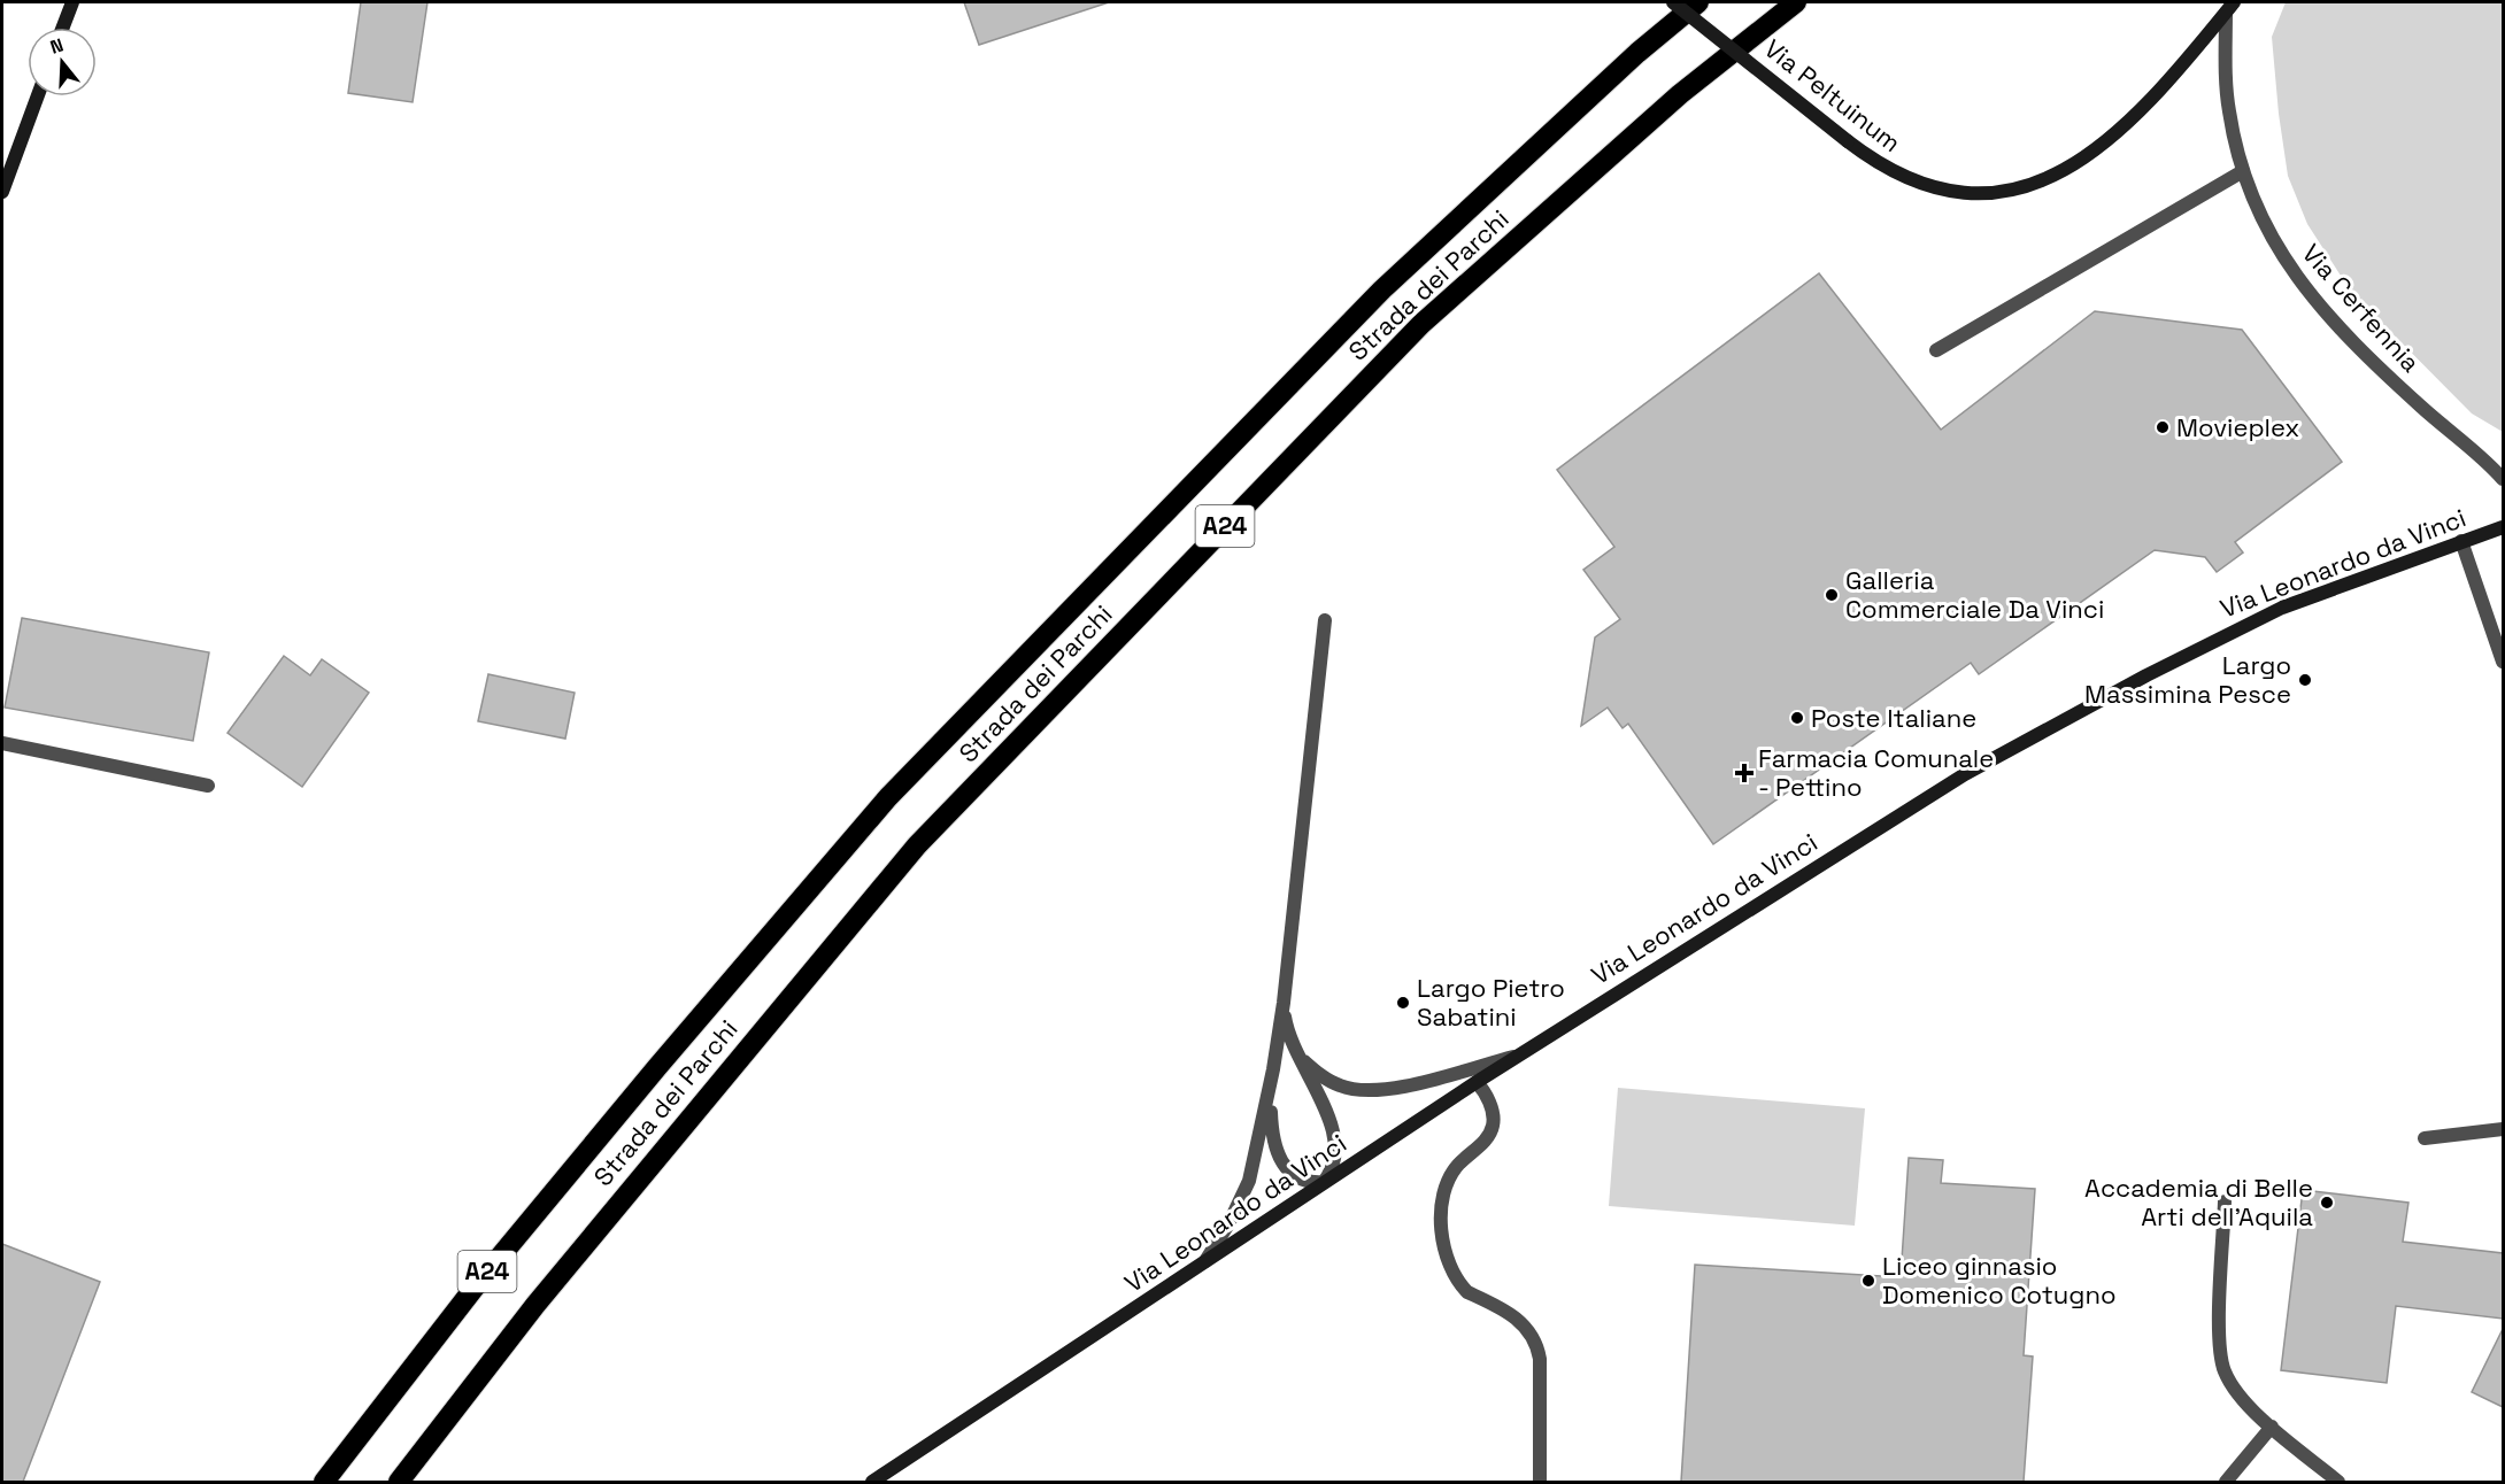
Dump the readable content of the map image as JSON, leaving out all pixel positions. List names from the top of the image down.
{
  "streets": {
    "highway": ["Strada dei Parchi", "A24"],
    "street": ["Via Peltuinum", "Via Cerfennia", "Via Leonardo da Vinci"]
  },
  "crossings": [
    ["Via Peltuinum", "Via Cerfennia"]
  ],
  "places": {
    "other": [
      "Movieplex",
      "Galleria Commerciale Da Vinci",
      "Largo Massimina Pesce",
      "Poste Italiane",
      "Largo Pietro Sabatini",
      "Accademia di Belle Arti dell'Aquila",
      "Liceo ginnasio Domenico Cotugno"
    ],
    "health": ["Farmacia Comunale - Pettino"]
  },
  "north": "top"
}
